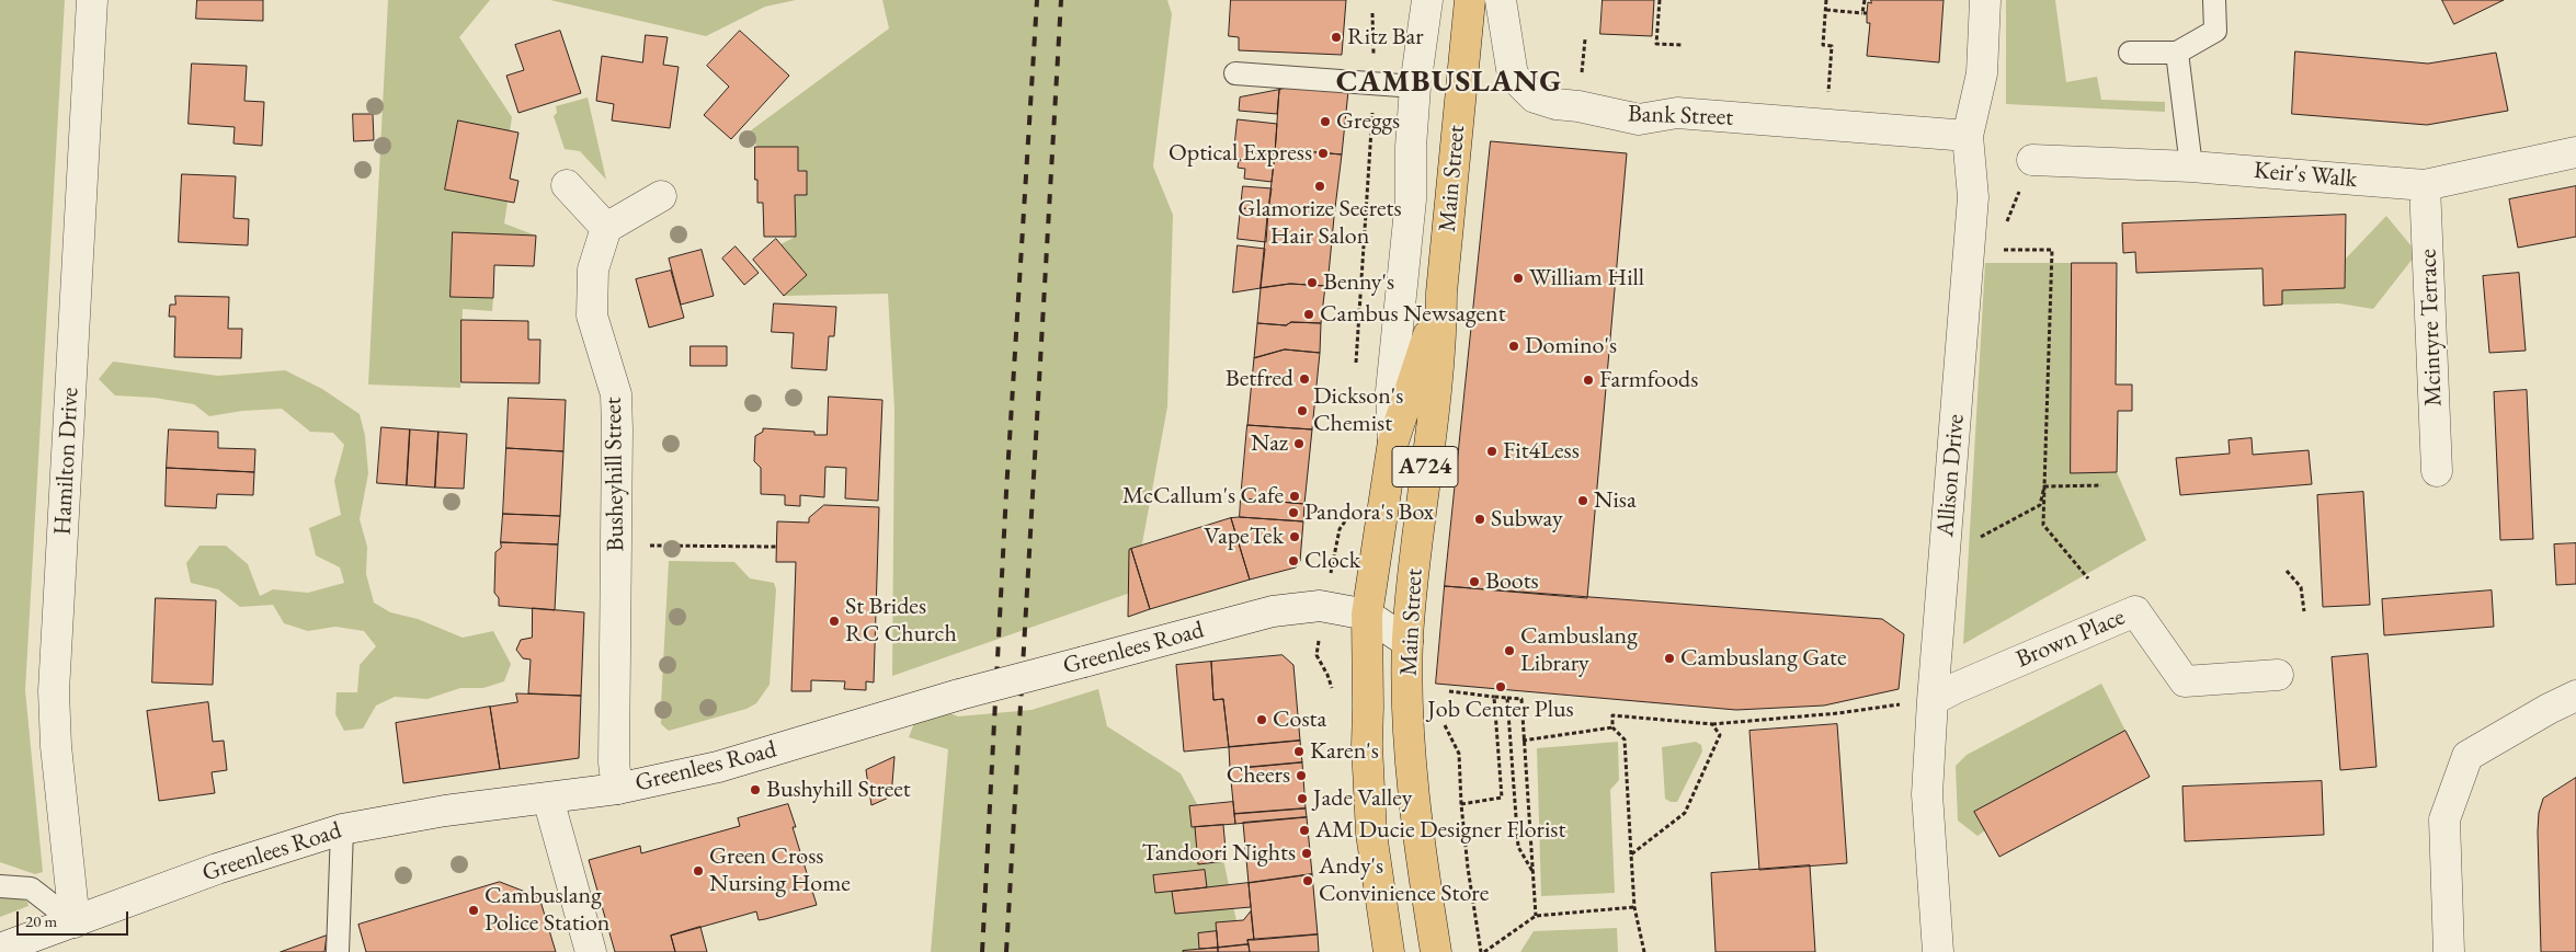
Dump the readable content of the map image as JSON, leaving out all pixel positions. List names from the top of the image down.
{
  "streets": {
    "main road": ["Main Street", "A724"],
    "street": [
      "Bank Street",
      "Keir's Walk",
      "Mcintyre Terrace",
      "Hamilton Drive",
      "Busheyhill Street",
      "Allison Drive",
      "Brown Place",
      "Greenlees Road"
    ]
  },
  "crossings": [
    ["Bank Street", "Allison Drive"],
    ["Keir's Walk", "Mcintyre Terrace"],
    ["Main Street", "Greenlees Road"],
    ["Hamilton Drive", "Greenlees Road"],
    ["Busheyhill Street", "Greenlees Road"],
    ["Allison Drive", "Brown Place"]
  ],
  "districts": ["CAMBUSLANG"],
  "places": [
    "Ritz Bar",
    "Greggs",
    "Optical Express",
    "Glamorize Secrets Hair Salon",
    "William Hill",
    "Benny's",
    "Cambus Newsagent",
    "Domino's",
    "Betfred",
    "Farmfoods",
    "Dickson's Chemist",
    "Naz",
    "Fit4Less",
    "McCallum's Cafe",
    "Nisa",
    "Pandora's Box",
    "Subway",
    "VapeTek",
    "Clock",
    "Boots",
    "St Brides RC Church",
    "Cambuslang Library",
    "Cambuslang Gate",
    "Job Center Plus",
    "Costa",
    "Karen's",
    "Cheers",
    "Bushyhill Street",
    "Jade Valley",
    "AM Ducie Designer Florist",
    "Tandoori Nights",
    "Green Cross Nursing Home",
    "Andy's Convinience Store",
    "Cambuslang Police Station"
  ],
  "scale_bar": "20 m"
}
